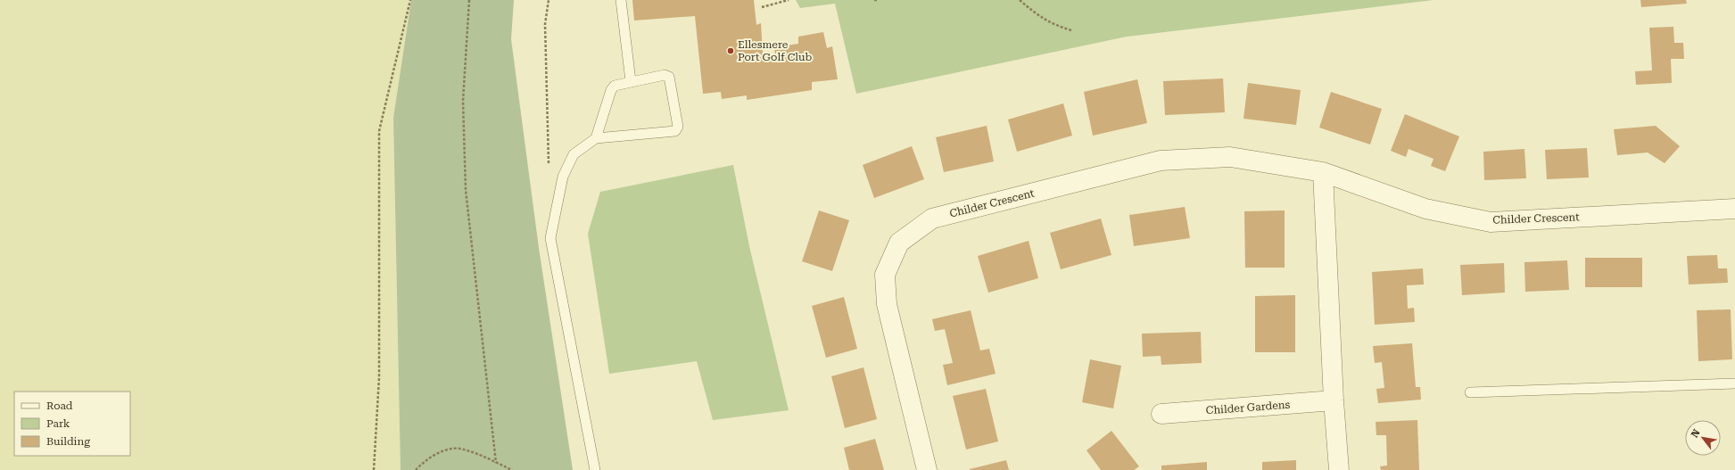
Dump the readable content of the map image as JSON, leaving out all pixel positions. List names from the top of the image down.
{
  "streets": {
    "street": ["Childer Crescent", "Childer Gardens"]
  },
  "places": ["Ellesmere Port Golf Club"],
  "legend": ["Road", "Park", "Building"],
  "north": "top left"
}
